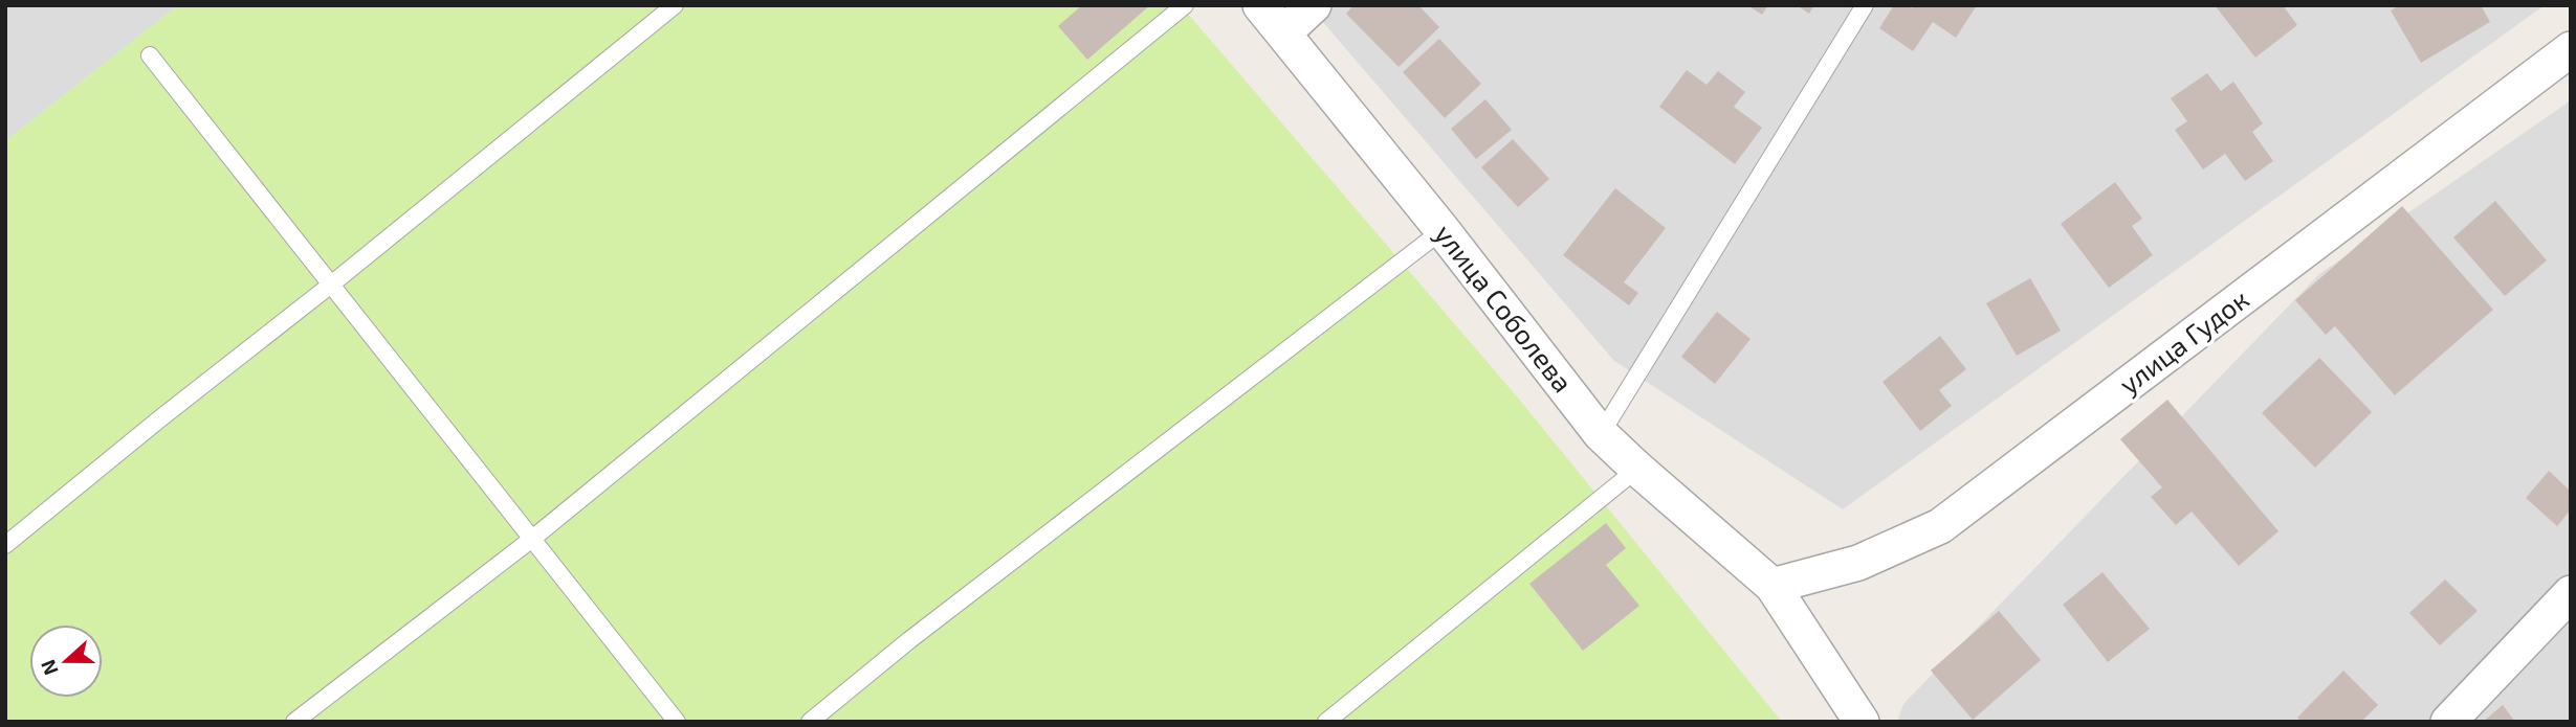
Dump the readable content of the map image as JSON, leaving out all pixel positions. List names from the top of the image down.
{
  "streets": {
    "street": ["улица Соболева", "улица Гудок"]
  },
  "crossings": [
    ["улица Соболева", "улица Гудок"]
  ],
  "north": "left"
}
